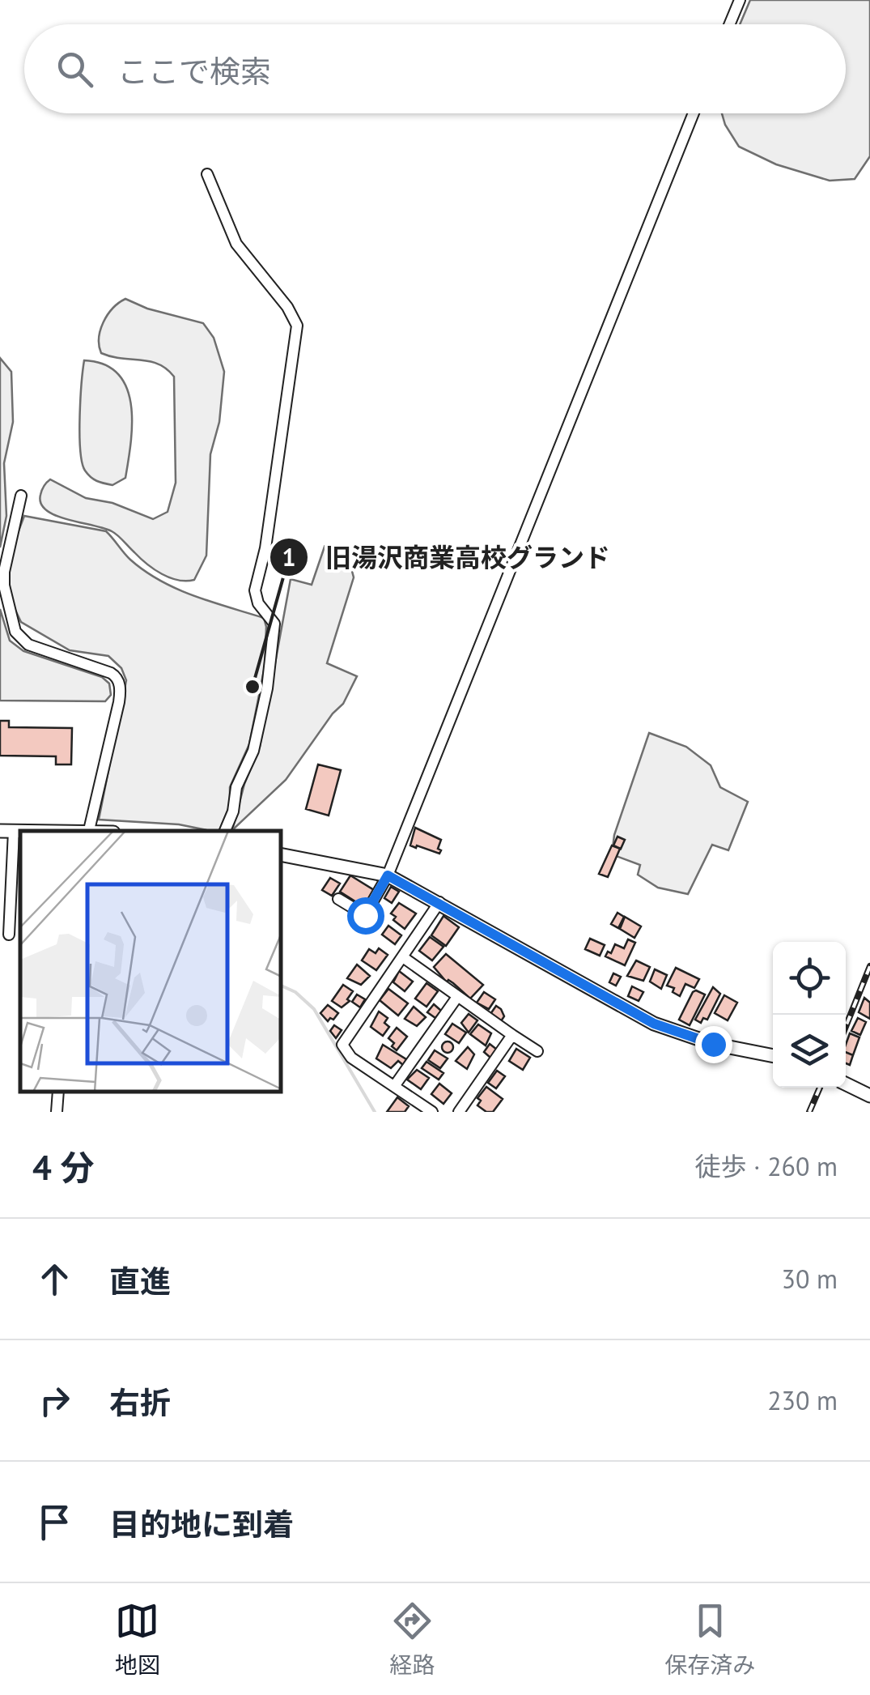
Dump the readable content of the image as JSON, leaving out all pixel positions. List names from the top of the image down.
{
  "places": ["旧湯沢商業高校グランド"],
  "page": {
    "search": "ここで検索",
    "heading": ["4 分", "徒歩 · 260 m"],
    "list": [
      ["直進", "30 m"],
      ["右折", "230 m"],
      "目的地に到着"
    ],
    "nav": ["地図", "経路", "保存済み"]
  }
}
